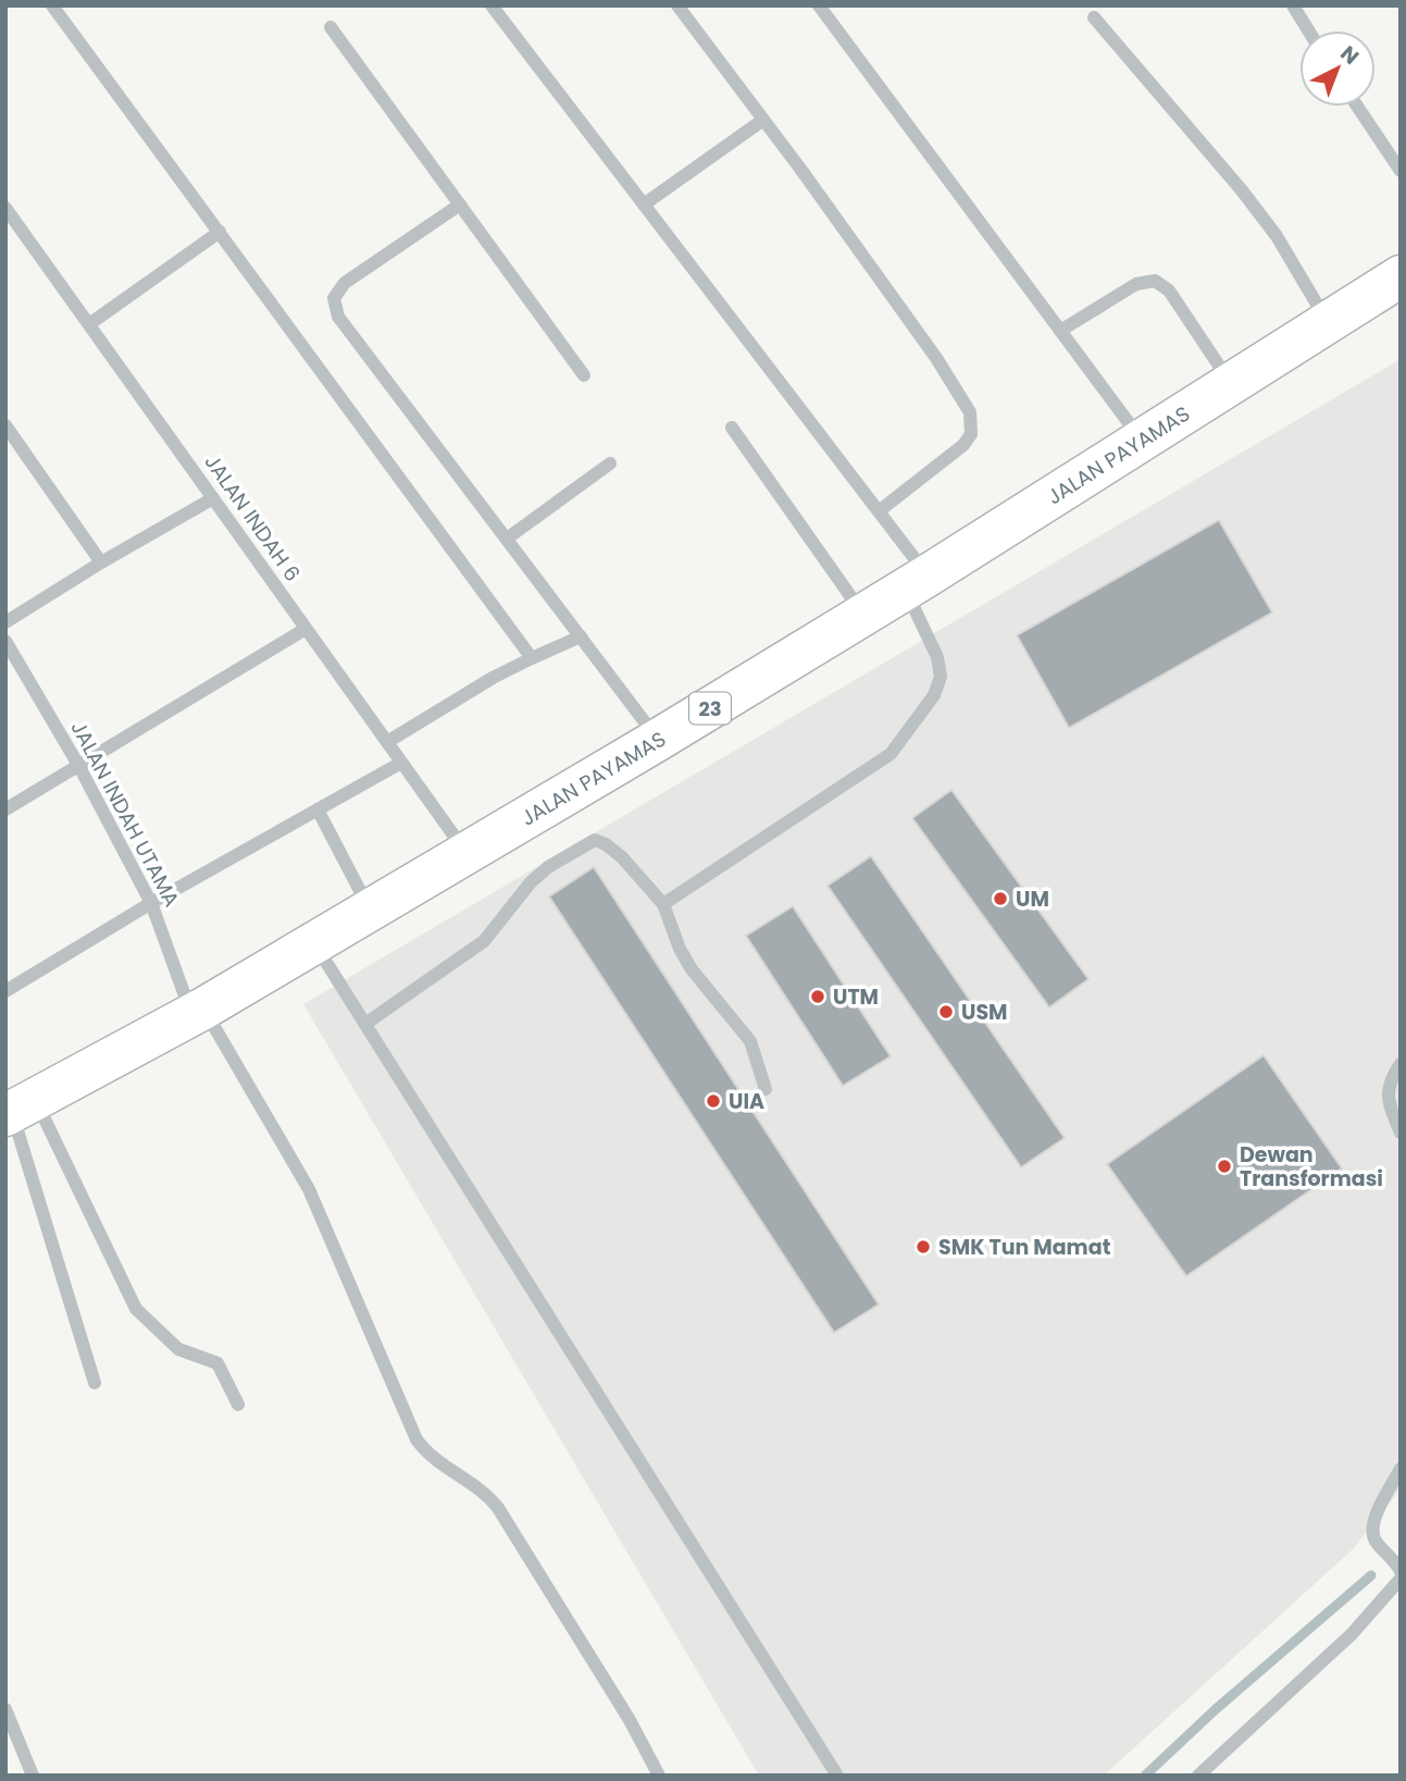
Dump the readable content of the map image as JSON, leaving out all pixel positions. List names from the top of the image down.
{
  "streets": {
    "highway": ["JALAN PAYAMAS", "23"],
    "street": ["JALAN INDAH 6", "JALAN INDAH UTAMA"]
  },
  "crossings": [
    ["JALAN PAYAMAS", "JALAN INDAH 6"],
    ["JALAN PAYAMAS", "JALAN INDAH UTAMA"]
  ],
  "places": [
    "UM",
    "UTM",
    "USM",
    "UIA",
    "Dewan Transformasi",
    "SMK Tun Mamat"
  ],
  "north": "top right"
}
